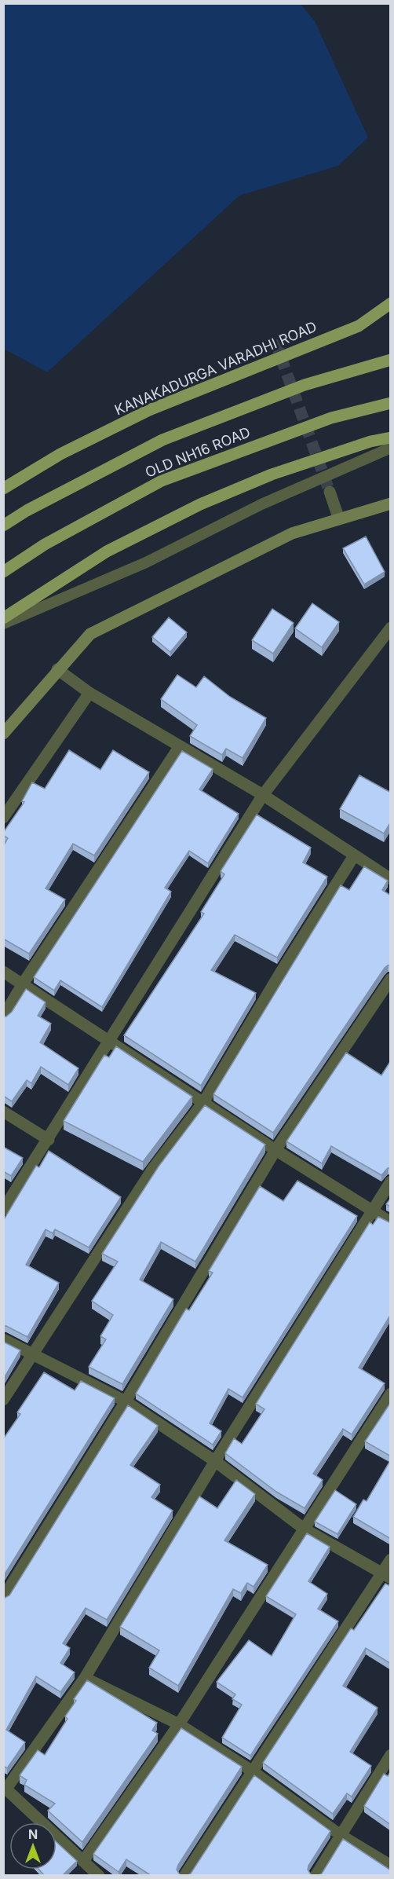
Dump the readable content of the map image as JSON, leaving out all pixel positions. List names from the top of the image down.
{
  "streets": {
    "main road": ["KANAKADURGA VARADHI ROAD", "OLD NH16 ROAD"]
  },
  "north": "top"
}
